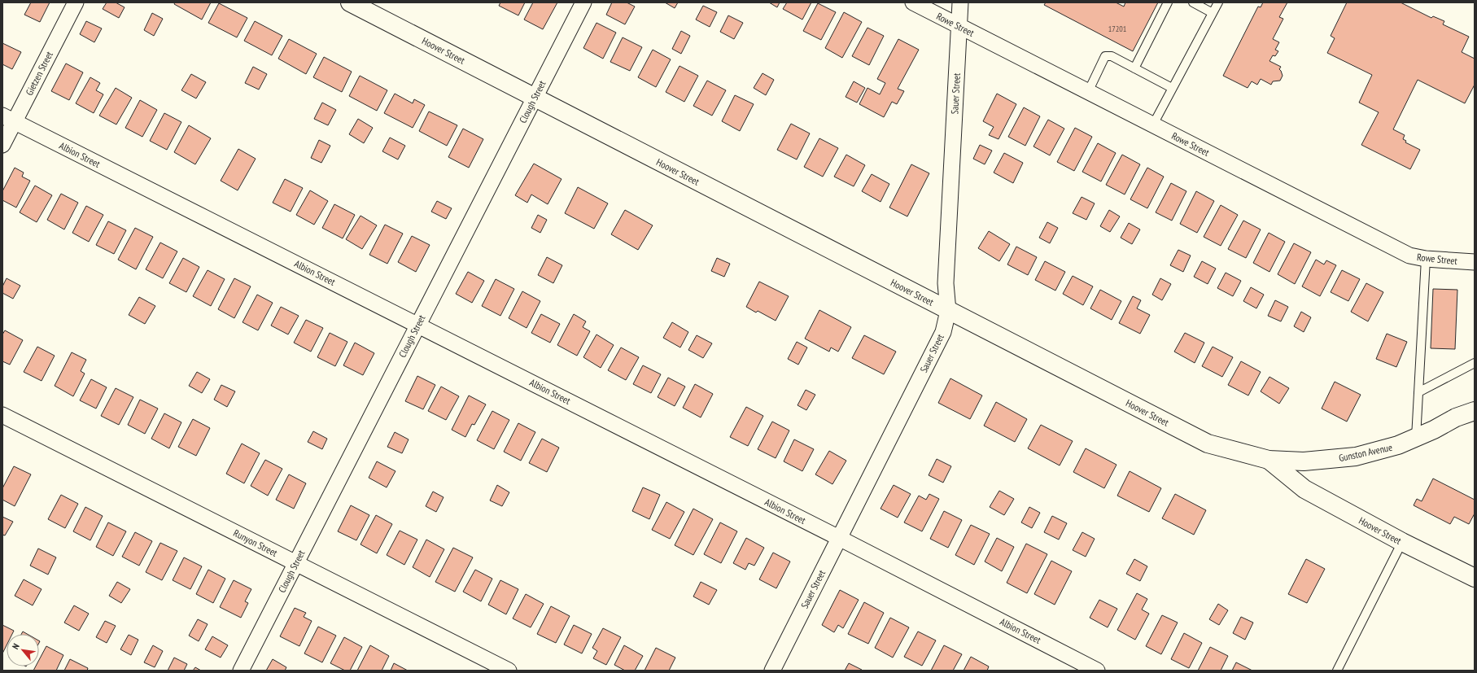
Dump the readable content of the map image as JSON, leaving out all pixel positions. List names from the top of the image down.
{
  "streets": {
    "main road": ["Hoover Street", "Gunston Avenue"],
    "street": [
      "Rowe Street",
      "Gietzen Street",
      "Sauer Street",
      "Clough Street",
      "Albion Street",
      "Runyon Street"
    ]
  },
  "crossings": [
    ["Rowe Street", "Sauer Street"],
    ["Hoover Street", "Sauer Street"],
    ["Hoover Street", "Clough Street"],
    ["Hoover Street", "Gunston Avenue"],
    ["Gietzen Street", "Albion Street"],
    ["Sauer Street", "Albion Street"],
    ["Clough Street", "Albion Street"],
    ["Clough Street", "Runyon Street"]
  ],
  "house_numbers": ["17201"],
  "north": "top left"
}
